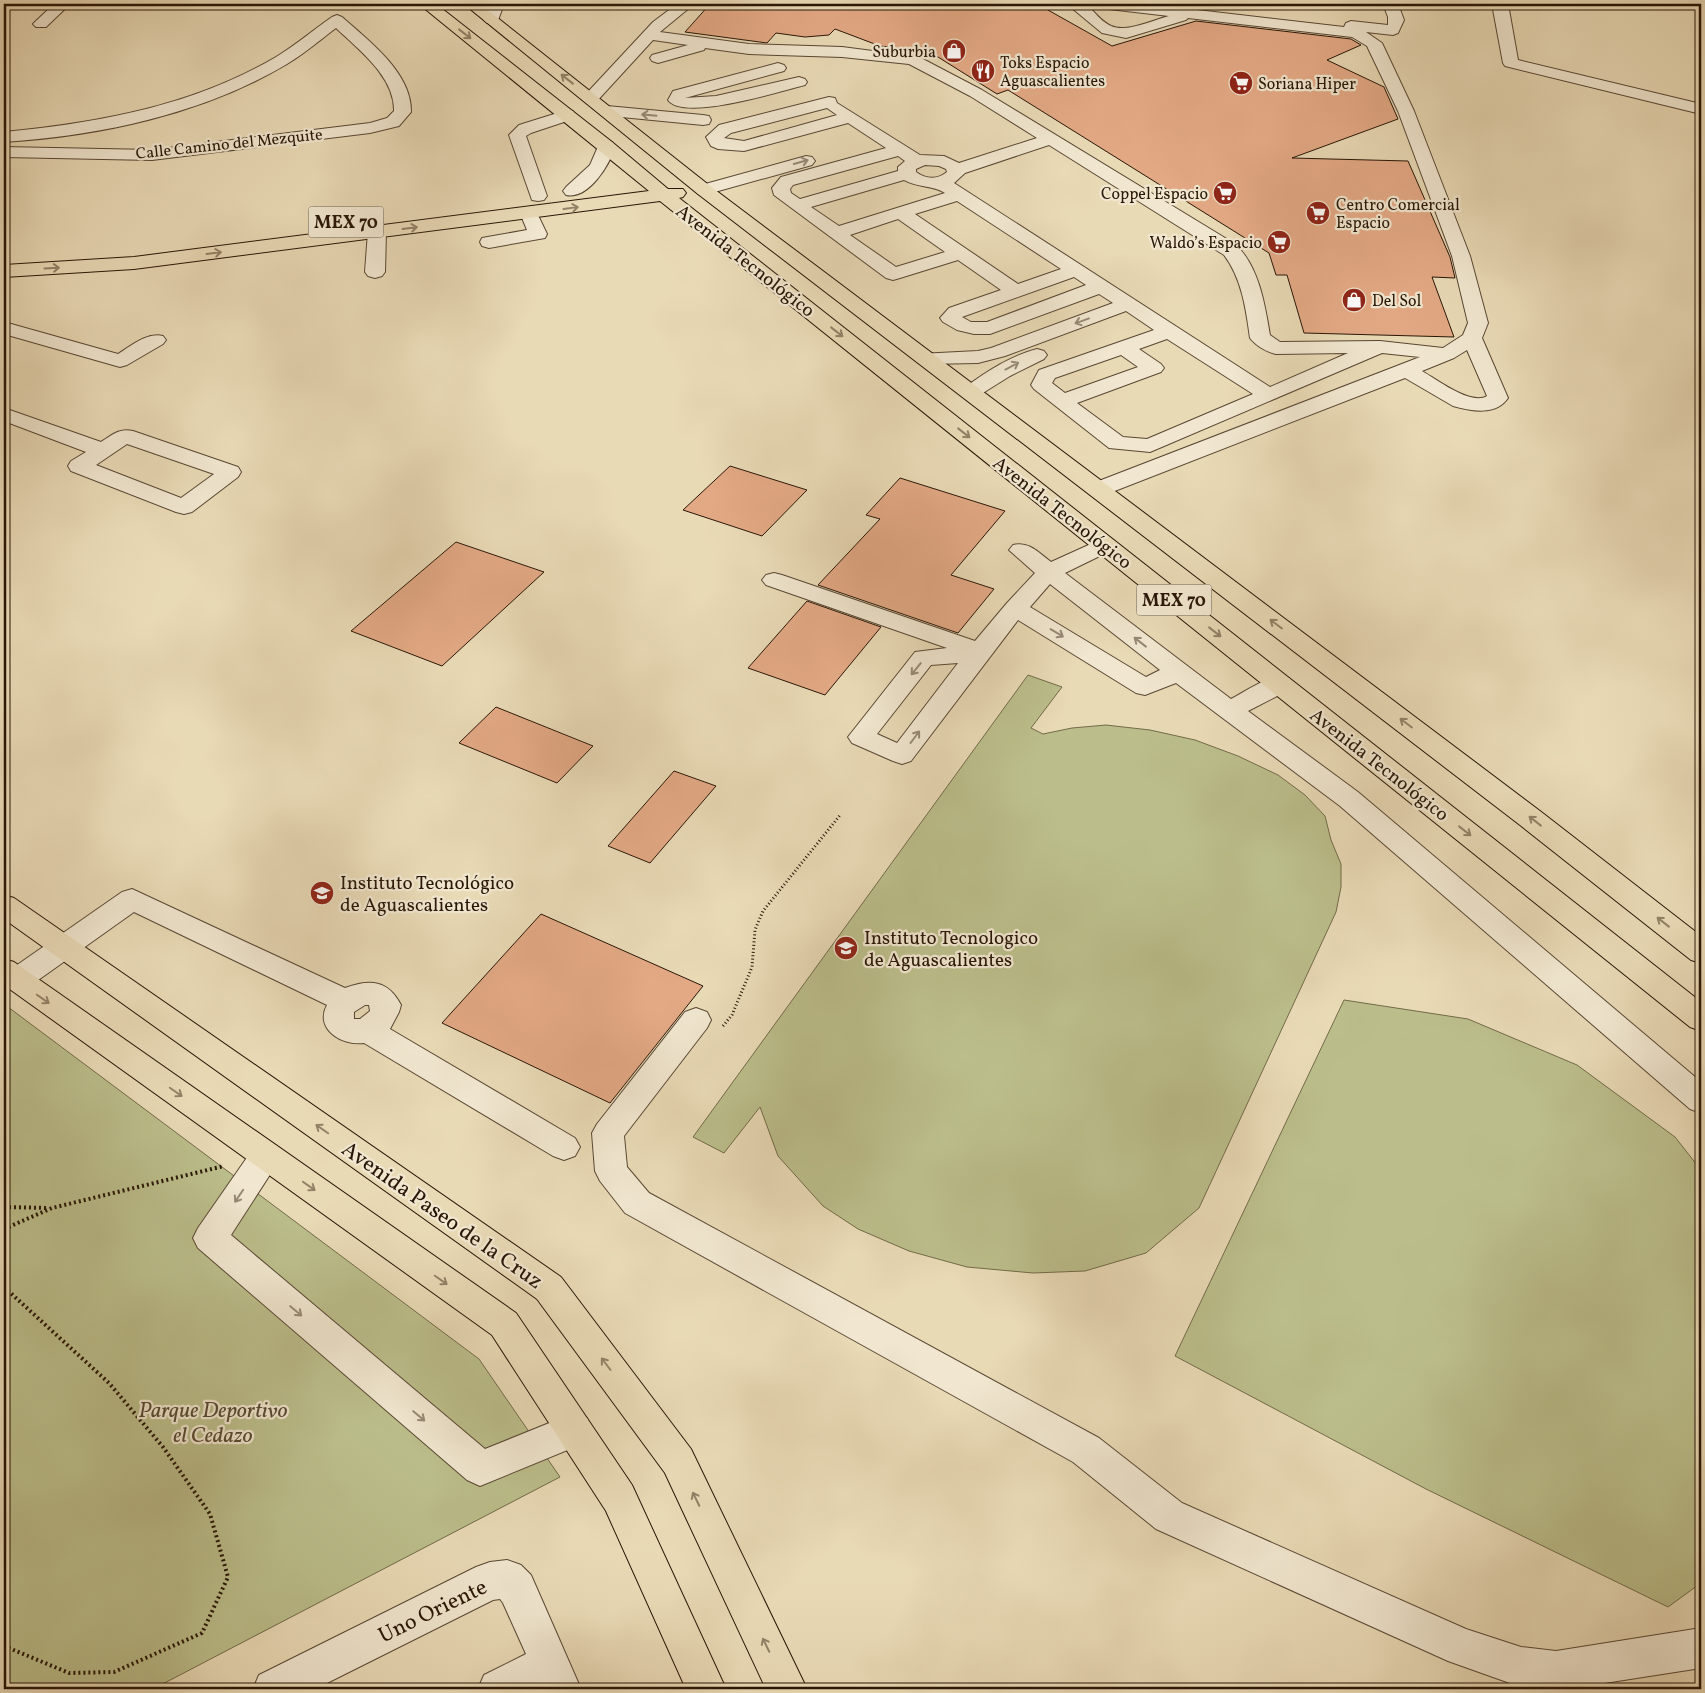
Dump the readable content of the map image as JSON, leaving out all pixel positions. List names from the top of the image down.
{
  "streets": {
    "main road": ["MEX 70", "Avenida Tecnológico", "Avenida Paseo de la Cruz"],
    "street": ["Calle Camino del Mezquite", "Uno Oriente"]
  },
  "crossings": [
    ["MEX 70", "Avenida Tecnológico"]
  ],
  "parks": ["Parque Deportivo el Cedazo"],
  "places": {
    "shop": ["Suburbia", "Del Sol"],
    "restaurant": ["Toks Espacio Aguascalientes"],
    "supermarket": [
      "Soriana Hiper",
      "Coppel Espacio",
      "Centro Comercial Espacio",
      "Waldo’s Espacio"
    ],
    "school or university": ["Instituto Tecnológico de Aguascalientes", "Instituto Tecnologico de Aguascalientes"]
  }
}
